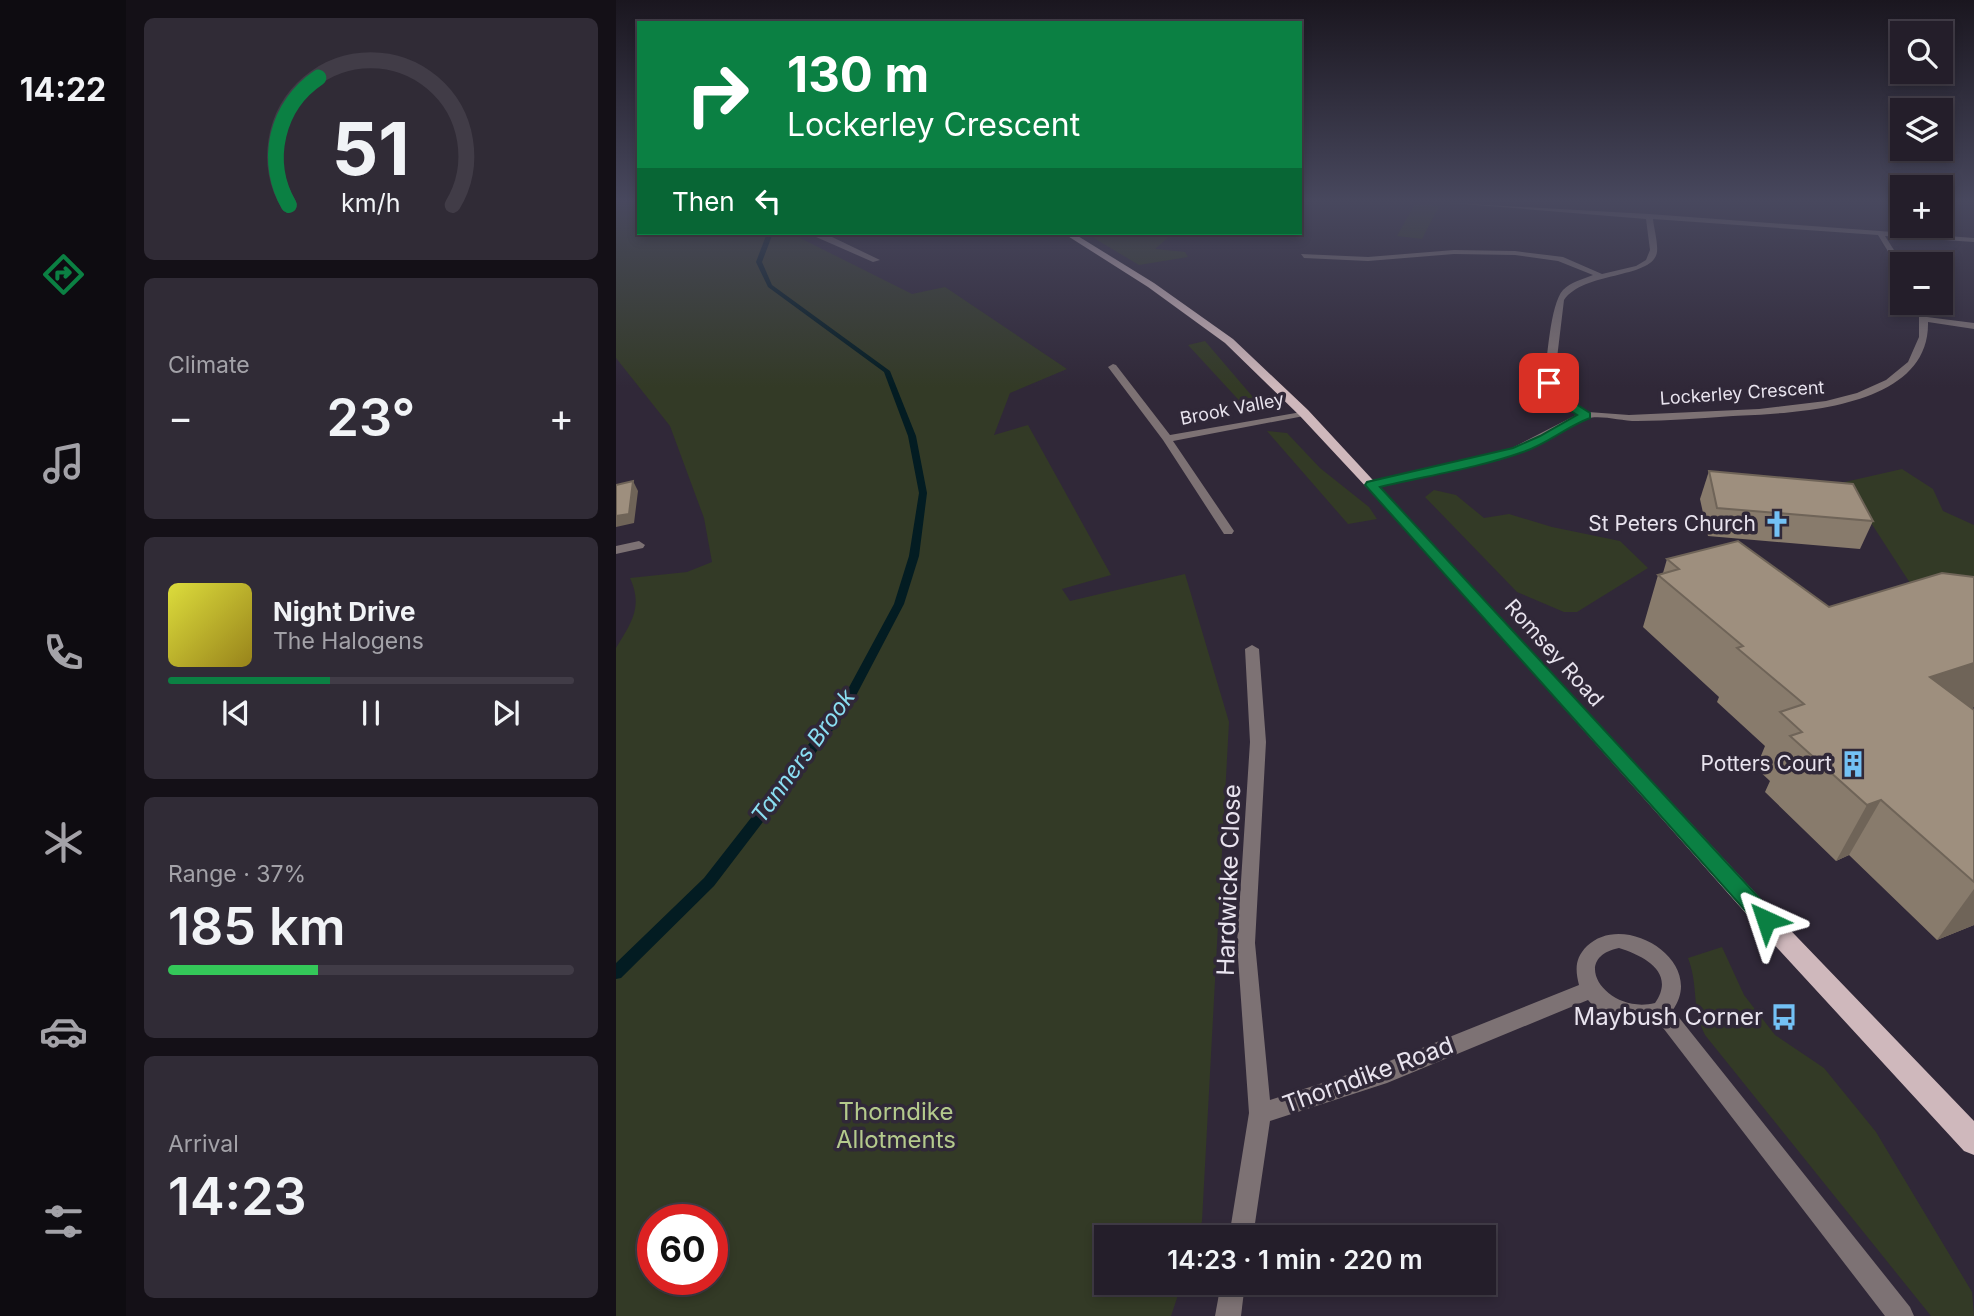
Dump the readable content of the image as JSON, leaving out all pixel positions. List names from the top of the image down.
{
  "streets": {
    "main road": ["Romsey Road"],
    "street": [
      "Lockerley Crescent",
      "Brook Valley",
      "Hardwicke Close",
      "Thorndike Road"
    ]
  },
  "crossings": [
    ["Brook Valley", "Romsey Road"],
    ["Hardwicke Close", "Thorndike Road"]
  ],
  "water": ["Tanners Brook"],
  "parks": ["Thorndike Allotments"],
  "places": {
    "church": ["St Peters Church"],
    "building": ["Potters Court"],
    "bus stop": ["Maybush Corner"]
  },
  "page": {
    "tabs": "14:22",
    "map_buttons": ["+", "−"],
    "turn": ["130 m", "Lockerley Crescent"],
    "then": "Then",
    "tile": [
      "Climate",
      ["Range · 37%", "185 km"],
      ["Arrival", "14:23"]
    ],
    "heat": ["−", "23°", "+"],
    "song": ["Night Drive", "The Halogens"],
    "limit": "60",
    "trip": "14:23 · 1 min · 220 m",
    "gauge": ["51", "km/h"]
  }
}
